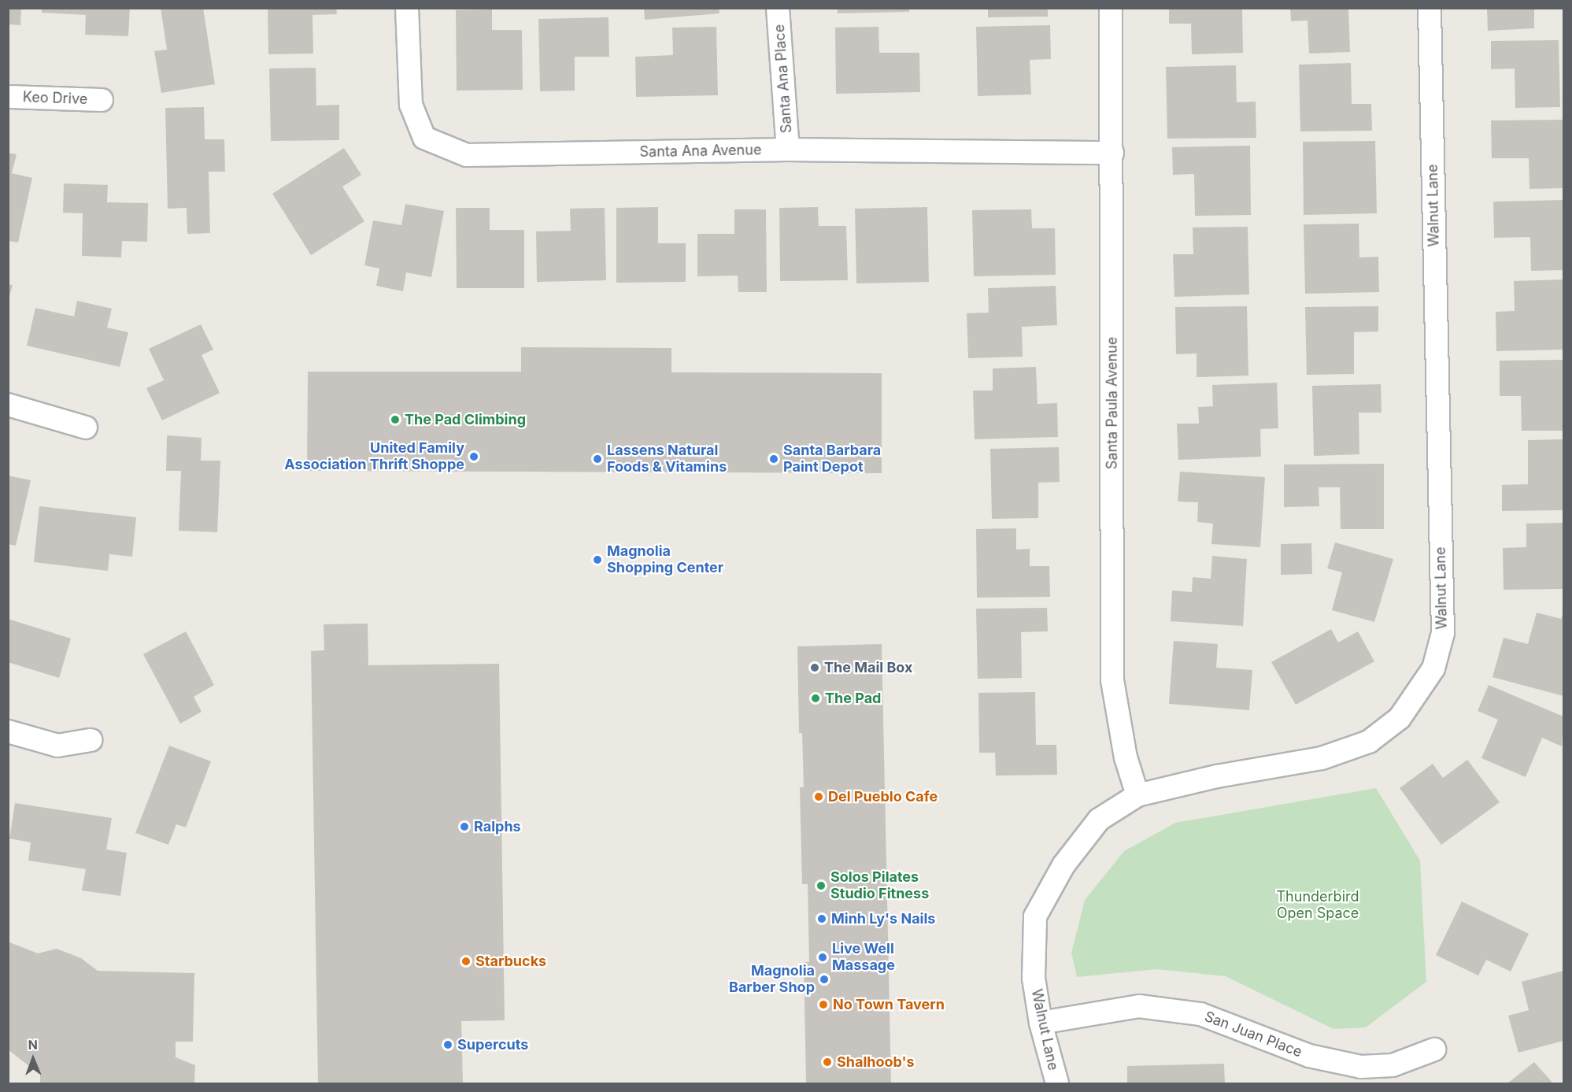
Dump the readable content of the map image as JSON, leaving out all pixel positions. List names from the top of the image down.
{
  "streets": {
    "street": [
      "Santa Ana Place",
      "Keo Drive",
      "Santa Ana Avenue",
      "Walnut Lane",
      "Santa Paula Avenue",
      "San Juan Place"
    ]
  },
  "crossings": [
    ["Santa Ana Place", "Santa Ana Avenue"],
    ["Santa Ana Avenue", "Santa Paula Avenue"],
    ["Walnut Lane", "Santa Paula Avenue"],
    ["Walnut Lane", "San Juan Place"]
  ],
  "parks": ["Thunderbird Open Space"],
  "places": [
    "The Pad Climbing",
    "United Family Association Thrift Shoppe",
    "Lassens Natural Foods & Vitamins",
    "Santa Barbara Paint Depot",
    "Magnolia Shopping Center",
    "The Mail Box",
    "The Pad",
    "Del Pueblo Cafe",
    "Ralphs",
    "Solos Pilates Studio Fitness",
    "Minh Ly's Nails",
    "Live Well Massage",
    "Starbucks",
    "Magnolia Barber Shop",
    "No Town Tavern",
    "Supercuts",
    "Shalhoob's"
  ],
  "north": "top"
}
